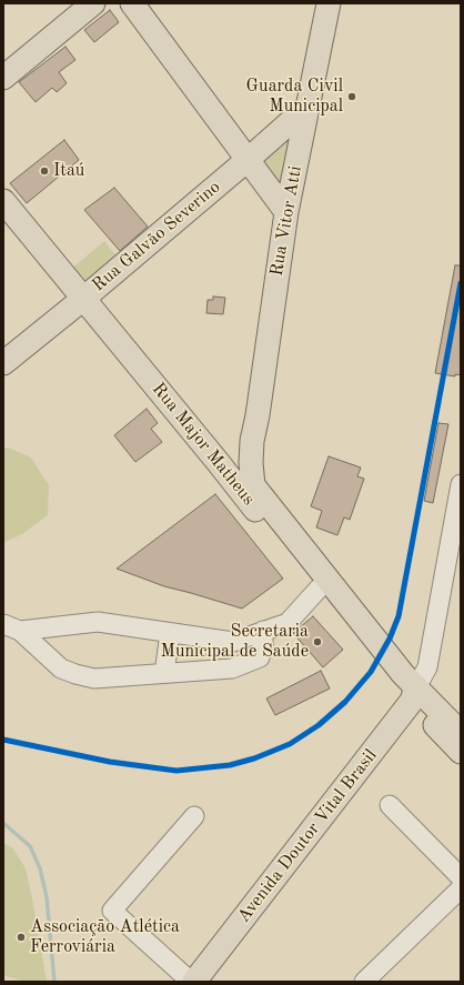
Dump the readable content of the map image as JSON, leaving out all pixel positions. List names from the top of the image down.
{
  "streets": {
    "main road": [
      "Rua Vitor Atti",
      "Rua Galvão Severino",
      "Rua Major Matheus",
      "Avenida Doutor Vital Brasil"
    ]
  },
  "crossings": [
    ["Rua Vitor Atti", "Rua Galvão Severino"],
    ["Rua Vitor Atti", "Rua Major Matheus"],
    ["Rua Galvão Severino", "Rua Major Matheus"],
    ["Rua Major Matheus", "Avenida Doutor Vital Brasil"]
  ],
  "places": [
    "Guarda Civil Municipal",
    "Itaú",
    "Secretaria Municipal de Saúde",
    "Associação Atlética Ferroviária"
  ]
}
